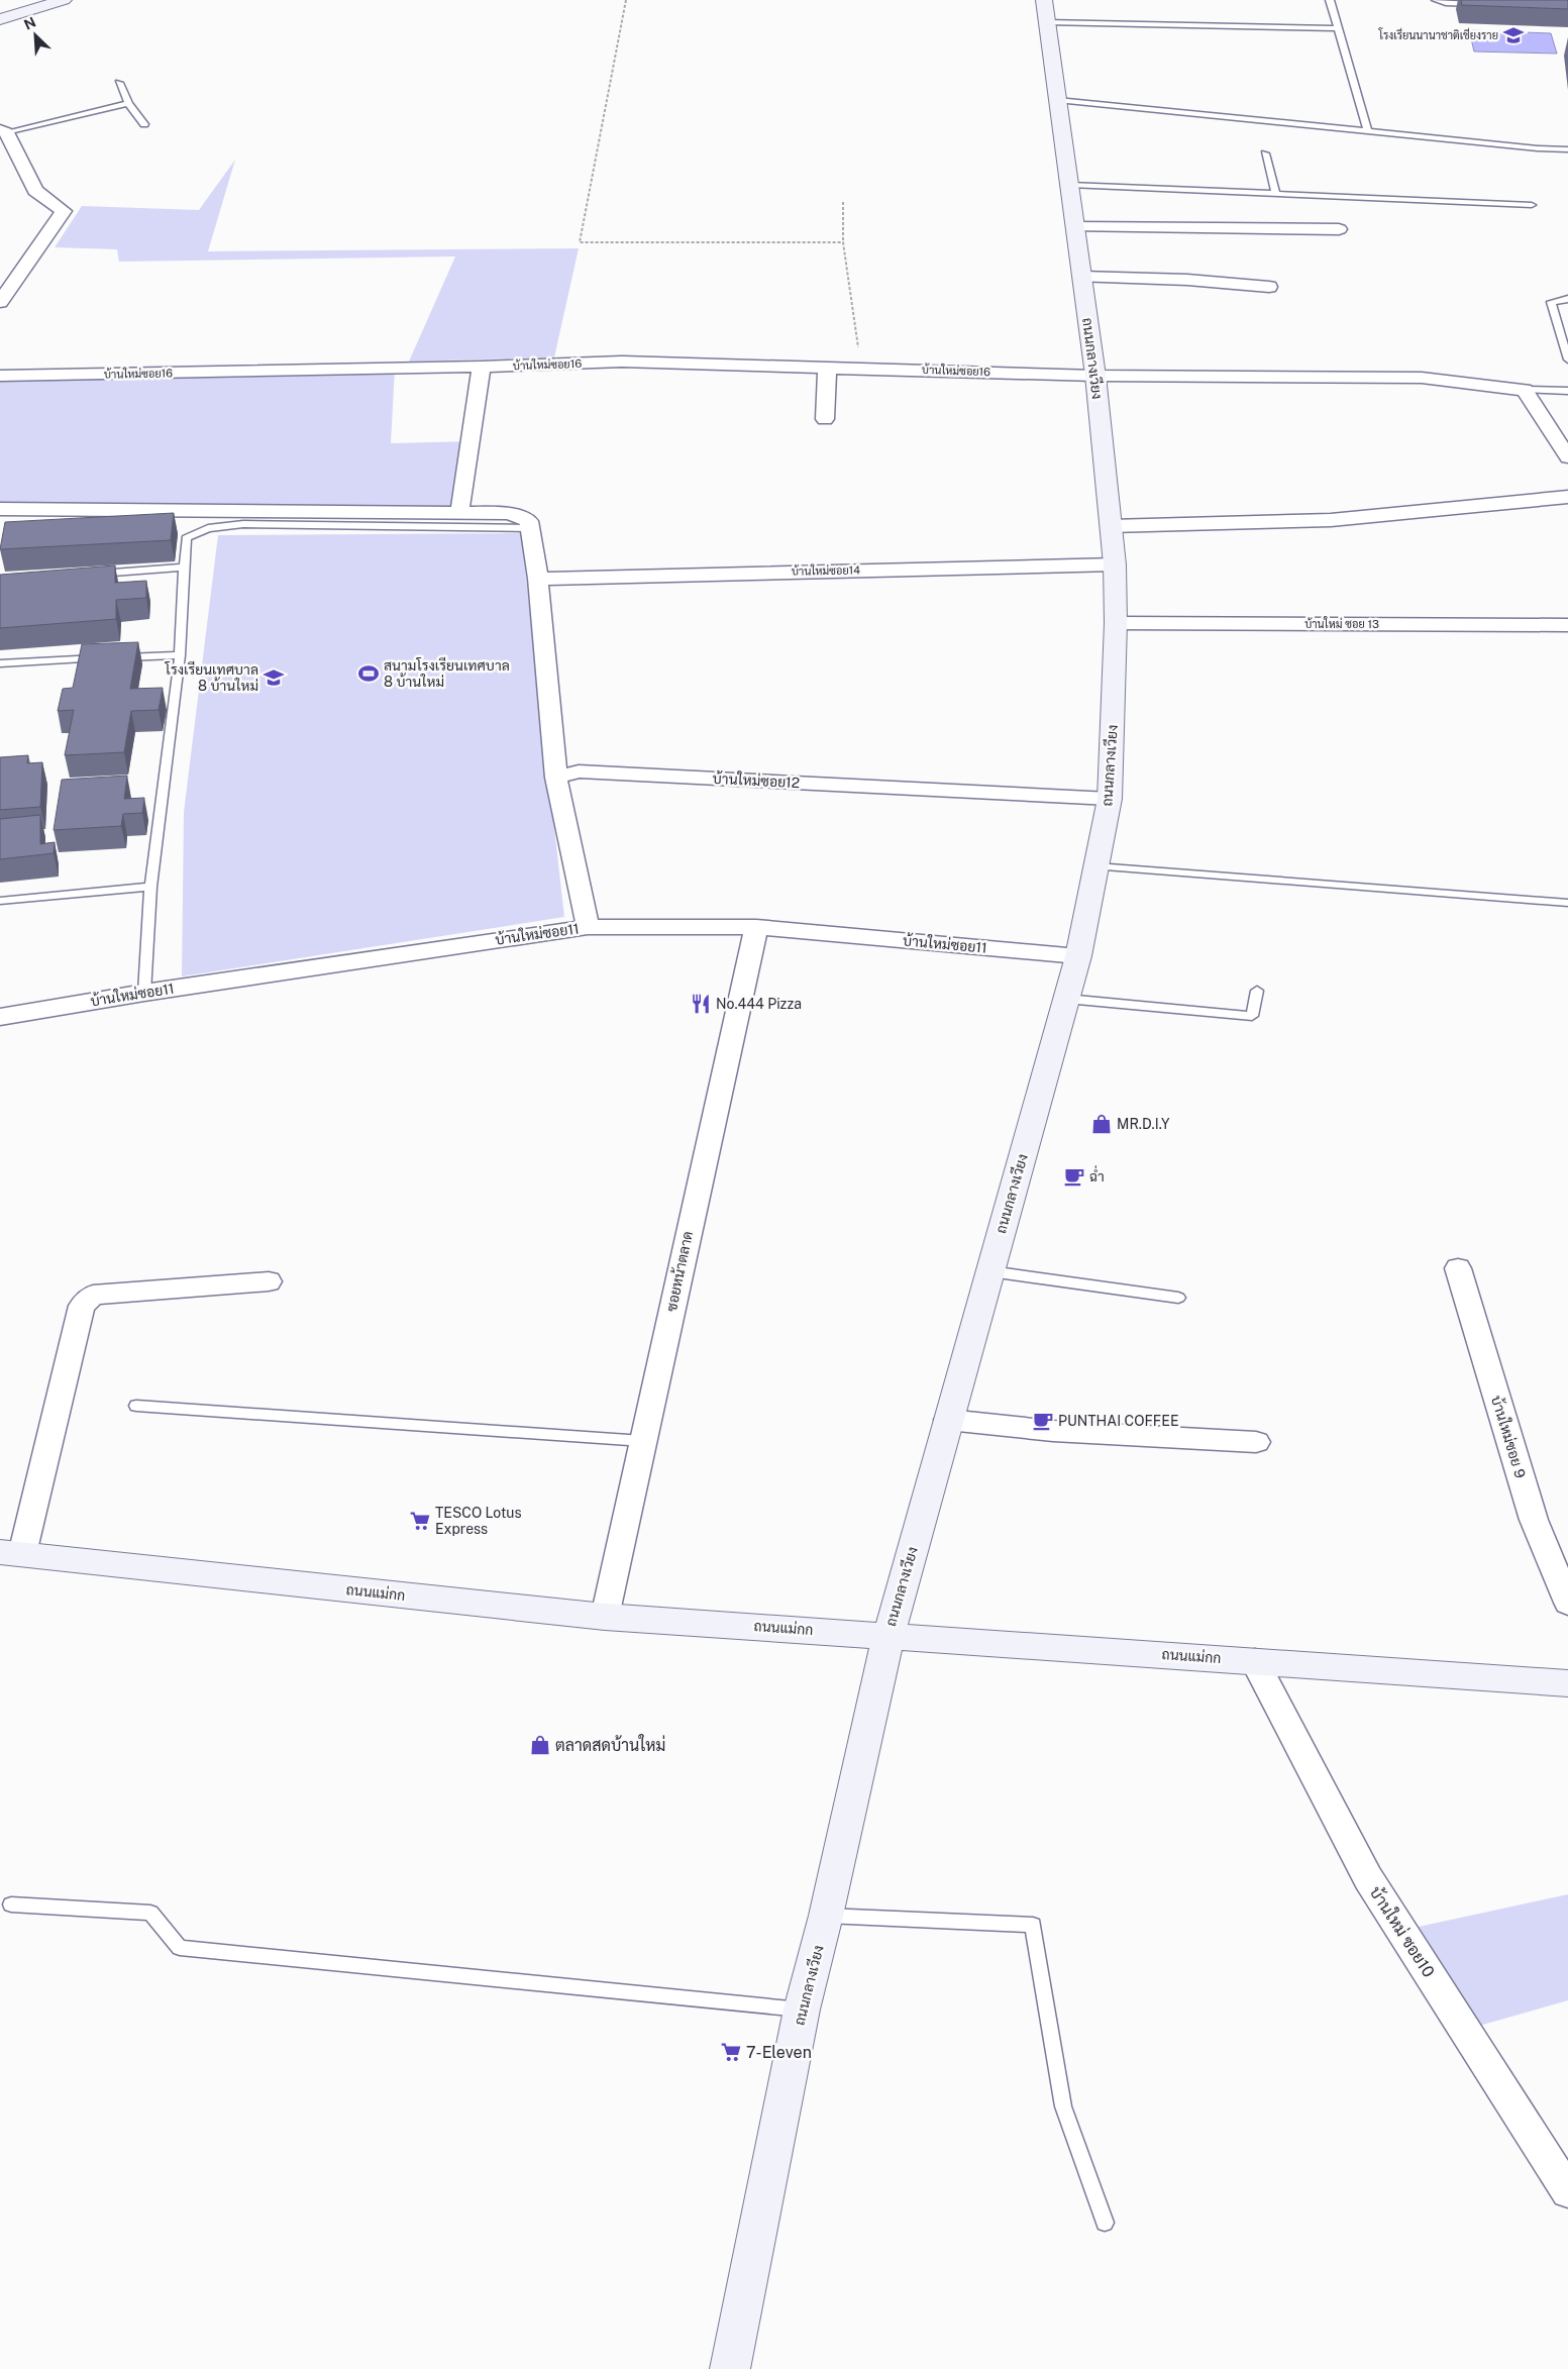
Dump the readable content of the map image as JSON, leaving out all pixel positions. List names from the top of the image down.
{
  "streets": {
    "main road": ["ถนนกลางเวียง", "ถนนแม่กก"],
    "street": [
      "บ้านใหม่ซอย16",
      "บ้านใหม่ซอย14",
      "บ้านใหม่ ซอย 13",
      "บ้านใหม่ซอย12",
      "บ้านใหม่ซอย11",
      "ซอยหน้าตลาด",
      "บ้านใหม่ซอย 9",
      "บ้านใหม่ ซอย10"
    ]
  },
  "crossings": [
    ["ถนนกลางเวียง", "บ้านใหม่ซอย16"],
    ["ถนนกลางเวียง", "บ้านใหม่ซอย14"],
    ["ถนนกลางเวียง", "บ้านใหม่ ซอย 13"],
    ["ถนนกลางเวียง", "บ้านใหม่ซอย12"],
    ["ถนนกลางเวียง", "บ้านใหม่ซอย11"],
    ["ถนนกลางเวียง", "ถนนแม่กก"],
    ["บ้านใหม่ซอย11", "ซอยหน้าตลาด"],
    ["ซอยหน้าตลาด", "ถนนแม่กก"],
    ["ถนนแม่กก", "บ้านใหม่ ซอย10"]
  ],
  "places": {
    "school or university": ["โรงเรียนนานาชาติเชียงราย", "โรงเรียนเทศบาล 8 บ้านใหม่"],
    "sports": ["สนามโรงเรียนเทศบาล 8 บ้านใหม่"],
    "restaurant": ["No.444 Pizza"],
    "shop": ["MR.D.I.Y", "ตลาดสดบ้านใหม่"],
    "cafe": ["ฉ่ำ", "PUNTHAI COFFEE"],
    "supermarket": ["TESCO Lotus Express", "7-Eleven"]
  },
  "north": "top left"
}
